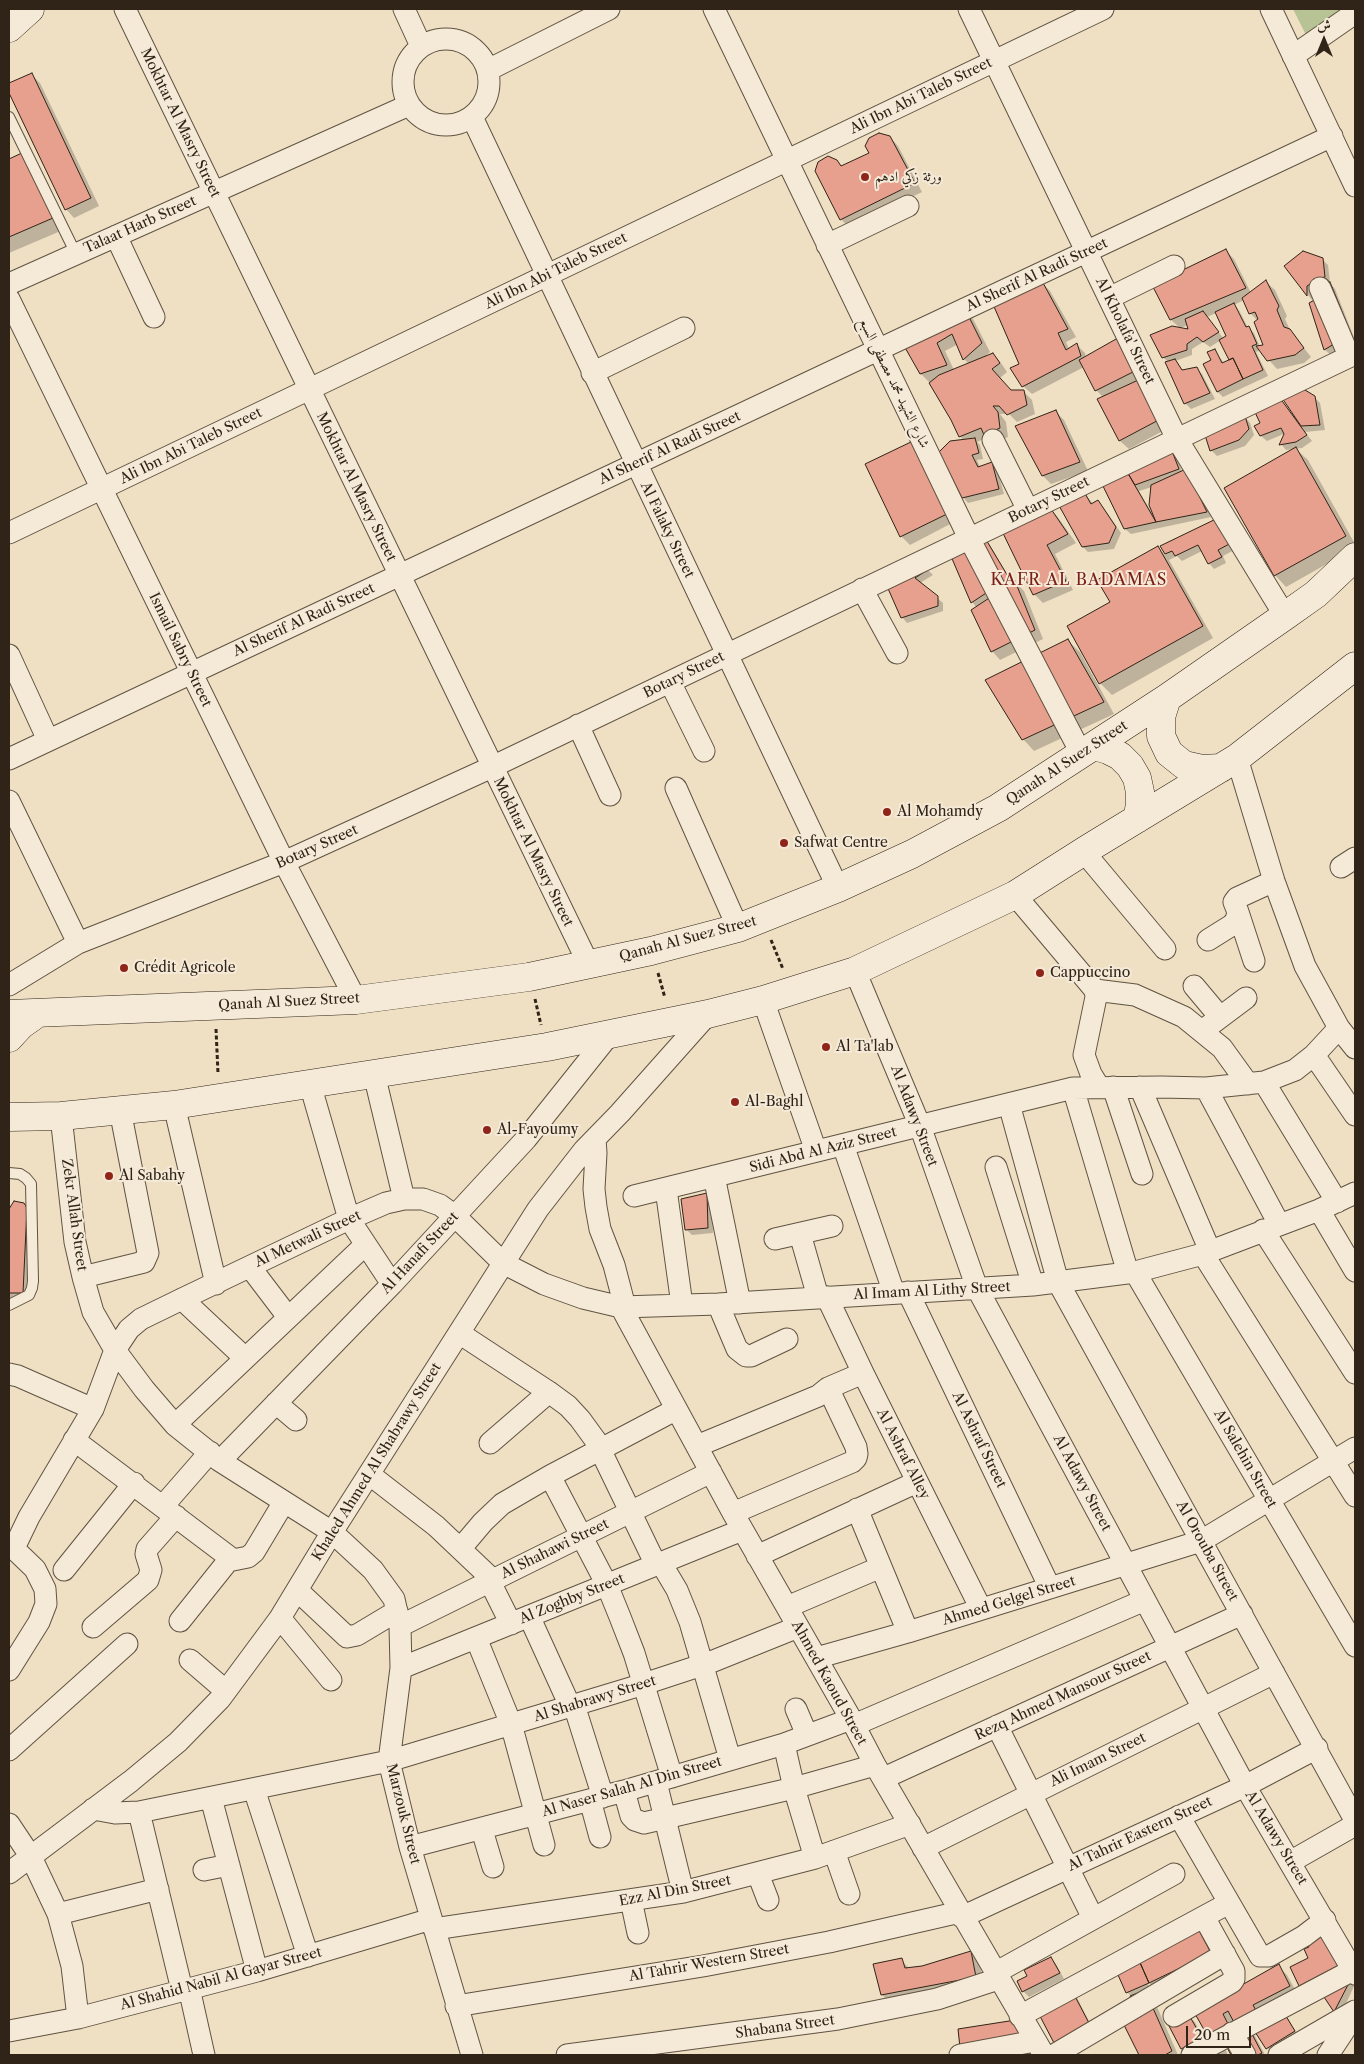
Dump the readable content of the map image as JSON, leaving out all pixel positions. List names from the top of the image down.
{
  "streets": {
    "main road": ["Qanah Al Suez Street"],
    "street": [
      "Ali Ibn Abi Taleb Street",
      "Mokhtar Al Masry Street",
      "Talaat Harb Street",
      "Al Sherif Al Radi Street",
      "Al Kholafa' Street",
      "شارع الشهيد محمد مصطفى السبع",
      "Botary Street",
      "Al Falaky Street",
      "Ismail Sabry Street",
      "Al Adawy Street",
      "Sidi Abd Al Aziz Street",
      "Zekr Allah Street",
      "Al Metwali Street",
      "Al Hanafi Street",
      "Al Imam Al Lithy Street",
      "Al Ashraf Street",
      "Al Ashraf Alley",
      "Al Salehin Street",
      "Khaled Ahmed Al Shabrawy Street",
      "Al Shahawi Street",
      "Al Orouba Street",
      "Al Zoghby Street",
      "Ahmed Gelgel Street",
      "Ahmed Kaoud Street",
      "Rezq Ahmed Mansour Street",
      "Al Shabrawy Street",
      "Ali Imam Street",
      "Al Naser Salah Al Din Street",
      "Marzouk Street",
      "Al Tahrir Eastern Street",
      "Ezz Al Din Street",
      "Al Tahrir Western Street",
      "Al Shahid Nabil Al Gayar Street",
      "Shabana Street"
    ]
  },
  "crossings": [
    ["Ali Ibn Abi Taleb Street", "Mokhtar Al Masry Street"],
    ["Ali Ibn Abi Taleb Street", "Al Kholafa' Street"],
    ["Ali Ibn Abi Taleb Street", "شارع الشهيد محمد مصطفى السبع"],
    ["Ali Ibn Abi Taleb Street", "Al Falaky Street"],
    ["Ali Ibn Abi Taleb Street", "Ismail Sabry Street"],
    ["Mokhtar Al Masry Street", "Talaat Harb Street"],
    ["Mokhtar Al Masry Street", "Al Sherif Al Radi Street"],
    ["Mokhtar Al Masry Street", "Botary Street"],
    ["Mokhtar Al Masry Street", "Qanah Al Suez Street"],
    ["Talaat Harb Street", "Al Falaky Street"],
    ["Al Sherif Al Radi Street", "Al Kholafa' Street"],
    ["Al Sherif Al Radi Street", "شارع الشهيد محمد مصطفى السبع"],
    ["Al Sherif Al Radi Street", "Al Falaky Street"],
    ["Al Sherif Al Radi Street", "Ismail Sabry Street"],
    ["Al Kholafa' Street", "Botary Street"],
    ["Al Kholafa' Street", "Qanah Al Suez Street"],
    ["شارع الشهيد محمد مصطفى السبع", "Botary Street"],
    ["شارع الشهيد محمد مصطفى السبع", "Qanah Al Suez Street"],
    ["Botary Street", "Al Falaky Street"],
    ["Botary Street", "Ismail Sabry Street"],
    ["Al Falaky Street", "Qanah Al Suez Street"],
    ["Ismail Sabry Street", "Qanah Al Suez Street"],
    ["Al Adawy Street", "Sidi Abd Al Aziz Street"],
    ["Al Adawy Street", "Al Imam Al Lithy Street"],
    ["Al Adawy Street", "Ahmed Gelgel Street"],
    ["Al Adawy Street", "Rezq Ahmed Mansour Street"],
    ["Al Adawy Street", "Ali Imam Street"],
    ["Al Adawy Street", "Al Naser Salah Al Din Street"],
    ["Al Adawy Street", "Al Tahrir Eastern Street"],
    ["Sidi Abd Al Aziz Street", "Al Ashraf Street"],
    ["Sidi Abd Al Aziz Street", "Al Salehin Street"],
    ["Sidi Abd Al Aziz Street", "Al Orouba Street"],
    ["Zekr Allah Street", "Al Metwali Street"],
    ["Zekr Allah Street", "Al Hanafi Street"],
    ["Zekr Allah Street", "Khaled Ahmed Al Shabrawy Street"],
    ["Zekr Allah Street", "Marzouk Street"],
    ["Al Metwali Street", "Al Hanafi Street"],
    ["Al Metwali Street", "Al Imam Al Lithy Street"],
    ["Al Metwali Street", "Khaled Ahmed Al Shabrawy Street"],
    ["Al Imam Al Lithy Street", "Al Ashraf Street"],
    ["Al Imam Al Lithy Street", "Al Ashraf Alley"],
    ["Al Imam Al Lithy Street", "Al Salehin Street"],
    ["Al Imam Al Lithy Street", "Khaled Ahmed Al Shabrawy Street"],
    ["Al Imam Al Lithy Street", "Al Orouba Street"],
    ["Al Imam Al Lithy Street", "Ahmed Kaoud Street"],
    ["Al Ashraf Street", "Ahmed Gelgel Street"],
    ["Al Ashraf Alley", "Ahmed Gelgel Street"],
    ["Al Salehin Street", "Ahmed Gelgel Street"],
    ["Khaled Ahmed Al Shabrawy Street", "Al Shahawi Street"],
    ["Khaled Ahmed Al Shabrawy Street", "Ahmed Kaoud Street"],
    ["Khaled Ahmed Al Shabrawy Street", "Al Shabrawy Street"],
    ["Khaled Ahmed Al Shabrawy Street", "Marzouk Street"],
    ["Al Shahawi Street", "Ahmed Kaoud Street"],
    ["Al Shahawi Street", "Marzouk Street"],
    ["Al Orouba Street", "Ahmed Gelgel Street"],
    ["Al Orouba Street", "Rezq Ahmed Mansour Street"],
    ["Al Orouba Street", "Ali Imam Street"],
    ["Al Orouba Street", "Al Tahrir Eastern Street"],
    ["Al Zoghby Street", "Ahmed Kaoud Street"],
    ["Al Zoghby Street", "Marzouk Street"],
    ["Ahmed Gelgel Street", "Ahmed Kaoud Street"],
    ["Ahmed Kaoud Street", "Rezq Ahmed Mansour Street"],
    ["Ahmed Kaoud Street", "Al Shabrawy Street"],
    ["Ahmed Kaoud Street", "Ali Imam Street"],
    ["Ahmed Kaoud Street", "Al Naser Salah Al Din Street"],
    ["Ahmed Kaoud Street", "Al Tahrir Eastern Street"],
    ["Ahmed Kaoud Street", "Ezz Al Din Street"],
    ["Ahmed Kaoud Street", "Al Tahrir Western Street"],
    ["Ahmed Kaoud Street", "Shabana Street"],
    ["Rezq Ahmed Mansour Street", "Al Naser Salah Al Din Street"],
    ["Al Shabrawy Street", "Marzouk Street"],
    ["Al Naser Salah Al Din Street", "Marzouk Street"],
    ["Marzouk Street", "Ezz Al Din Street"],
    ["Marzouk Street", "Al Tahrir Western Street"],
    ["Marzouk Street", "Al Shahid Nabil Al Gayar Street"],
    ["Al Tahrir Eastern Street", "Al Tahrir Western Street"],
    ["Ezz Al Din Street", "Al Shahid Nabil Al Gayar Street"]
  ],
  "districts": ["KAFR AL BADAMAS"],
  "places": [
    "ورثة زكي ادهم",
    "Al Mohamdy",
    "Safwat Centre",
    "Crédit Agricole",
    "Cappuccino",
    "Al Ta'lab",
    "Al-Baghl",
    "Al-Fayoumy",
    "Al Sabahy"
  ],
  "scale_bar": "20 m",
  "north": "top"
}
